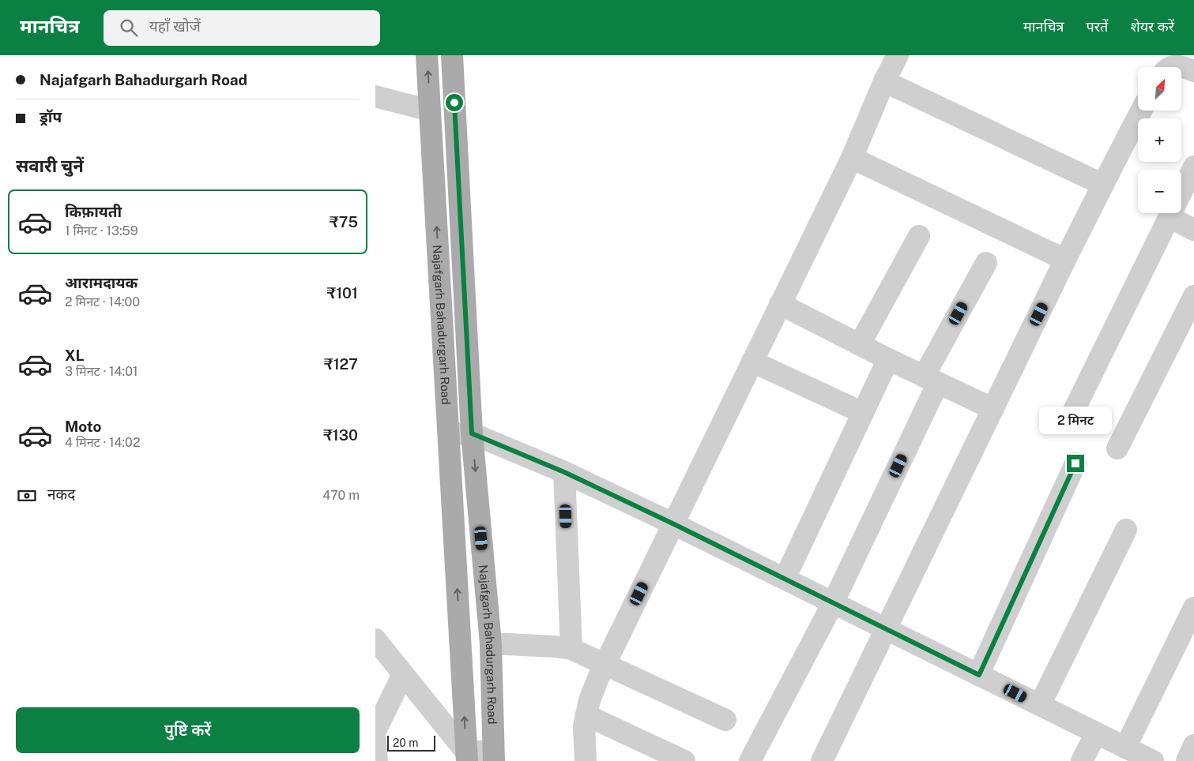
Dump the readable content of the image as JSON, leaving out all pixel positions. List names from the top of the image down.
{
  "streets": {
    "main road": ["Najafgarh Bahadurgarh Road"]
  },
  "scale_bar": "20 m",
  "north": "top right",
  "page": {
    "header": "मानचित्र",
    "search": "यहाँ खोजें",
    "nav": ["मानचित्र", "परतें", "शेयर करें"],
    "banner": ["Najafgarh Bahadurgarh Road", "ड्रॉप"],
    "map_buttons": ["+", "−"],
    "heading": "सवारी चुनें",
    "list": [
      {
        "name": "किफ़ायती",
        "note": "1 मिनट · 13:59",
        "value": "₹75"
      },
      {
        "name": "आरामदायक",
        "note": "2 मिनट · 14:00",
        "value": "₹101"
      },
      {
        "name": "XL",
        "note": "3 मिनट · 14:01",
        "value": "₹127"
      },
      {
        "name": "Moto",
        "note": "4 मिनट · 14:02",
        "value": "₹130"
      }
    ],
    "bubble": "2 मिनट",
    "pay": ["नकद", "470 m"],
    "buttons": "पुष्टि करें",
    "scale": "20 m"
  }
}
